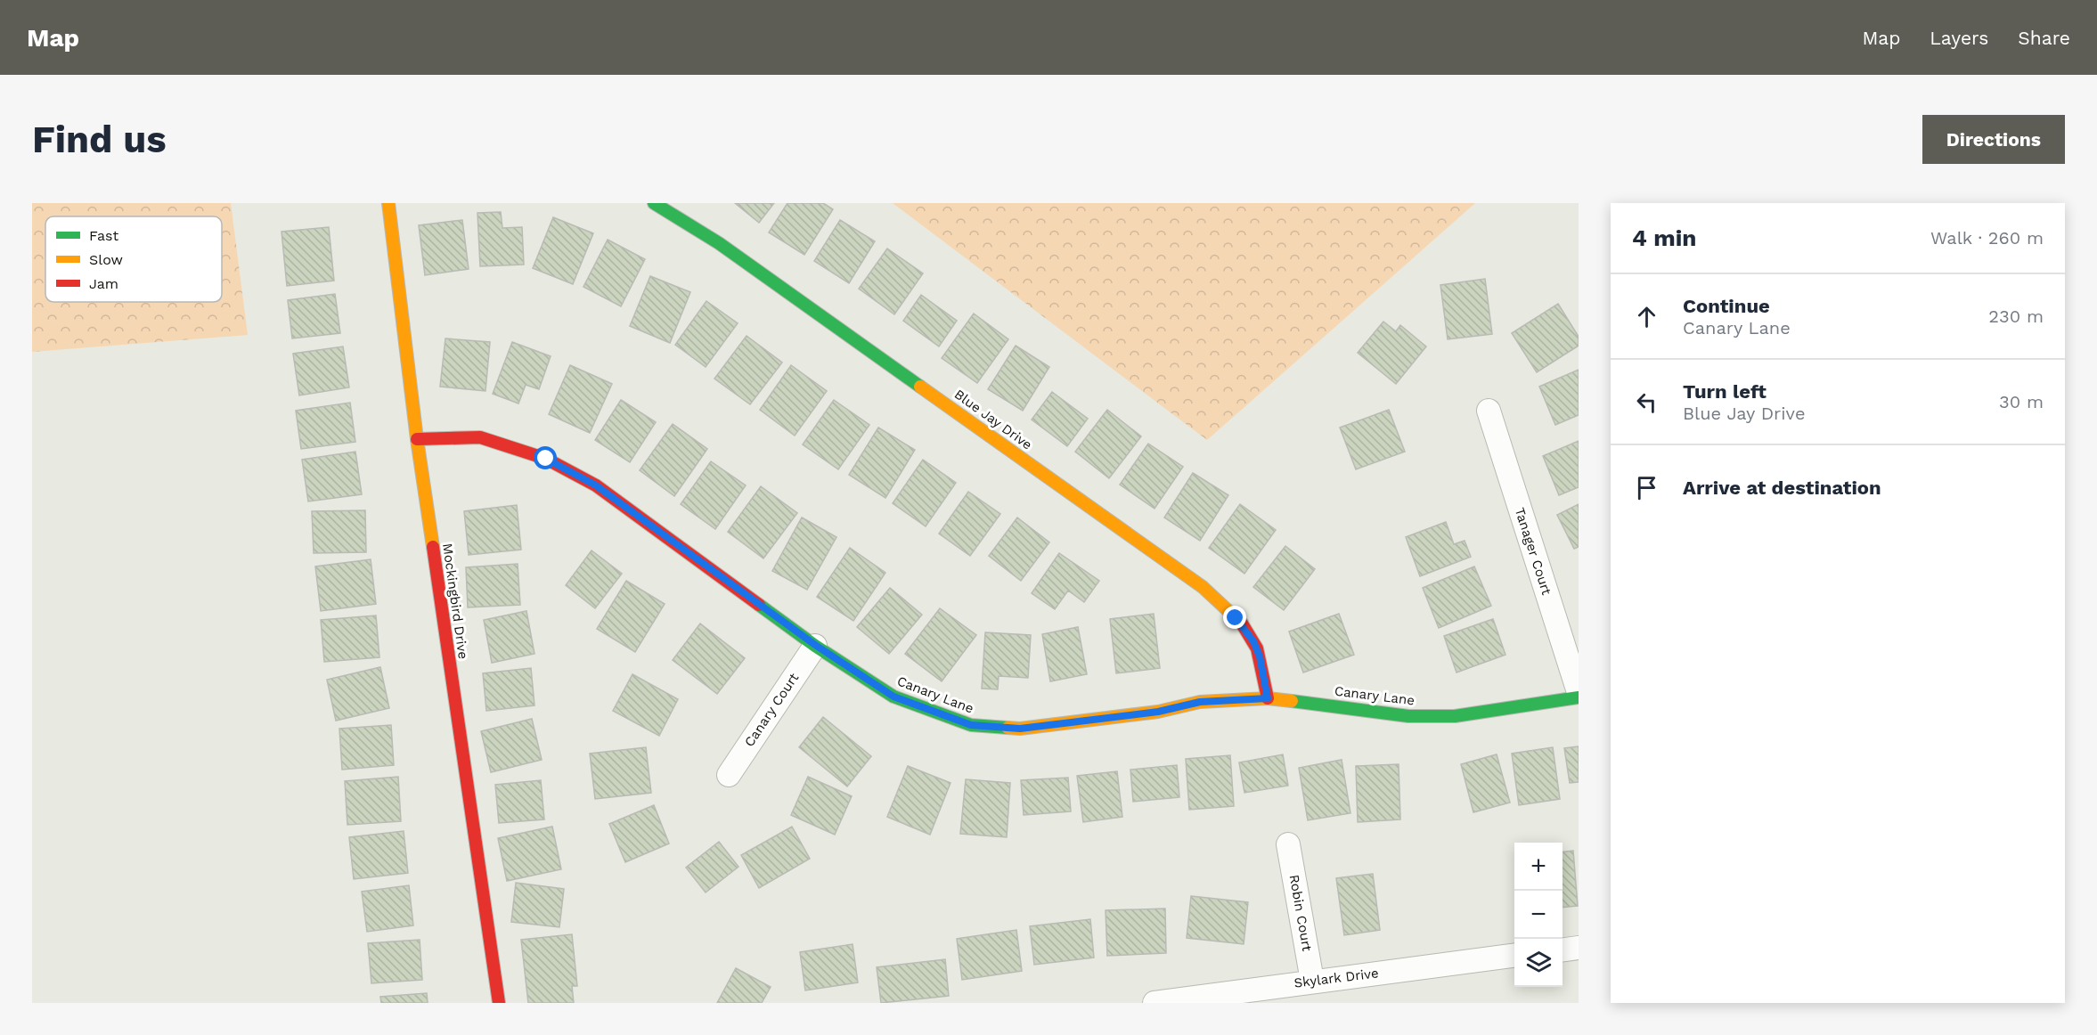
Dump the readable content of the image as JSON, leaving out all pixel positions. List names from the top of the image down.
{
  "streets": {
    "street": [
      "Blue Jay Drive",
      "Tanager Court",
      "Mockingbird Drive",
      "Canary Lane",
      "Canary Court",
      "Robin Court",
      "Skylark Drive"
    ]
  },
  "crossings": [
    ["Blue Jay Drive", "Canary Lane"],
    ["Mockingbird Drive", "Canary Lane"],
    ["Canary Lane", "Canary Court"],
    ["Robin Court", "Skylark Drive"]
  ],
  "legend": ["Fast", "Slow", "Jam"],
  "page": {
    "header": "Map",
    "nav": ["Map", "Layers", "Share"],
    "buttons": "Directions",
    "title": "Find us",
    "heading": ["4 min", "Walk · 260 m"],
    "list": [
      ["Continue", "Canary Lane", "230 m"],
      ["Turn left", "Blue Jay Drive", "30 m"],
      "Arrive at destination"
    ],
    "map_buttons": ["+", "−"]
  }
}
